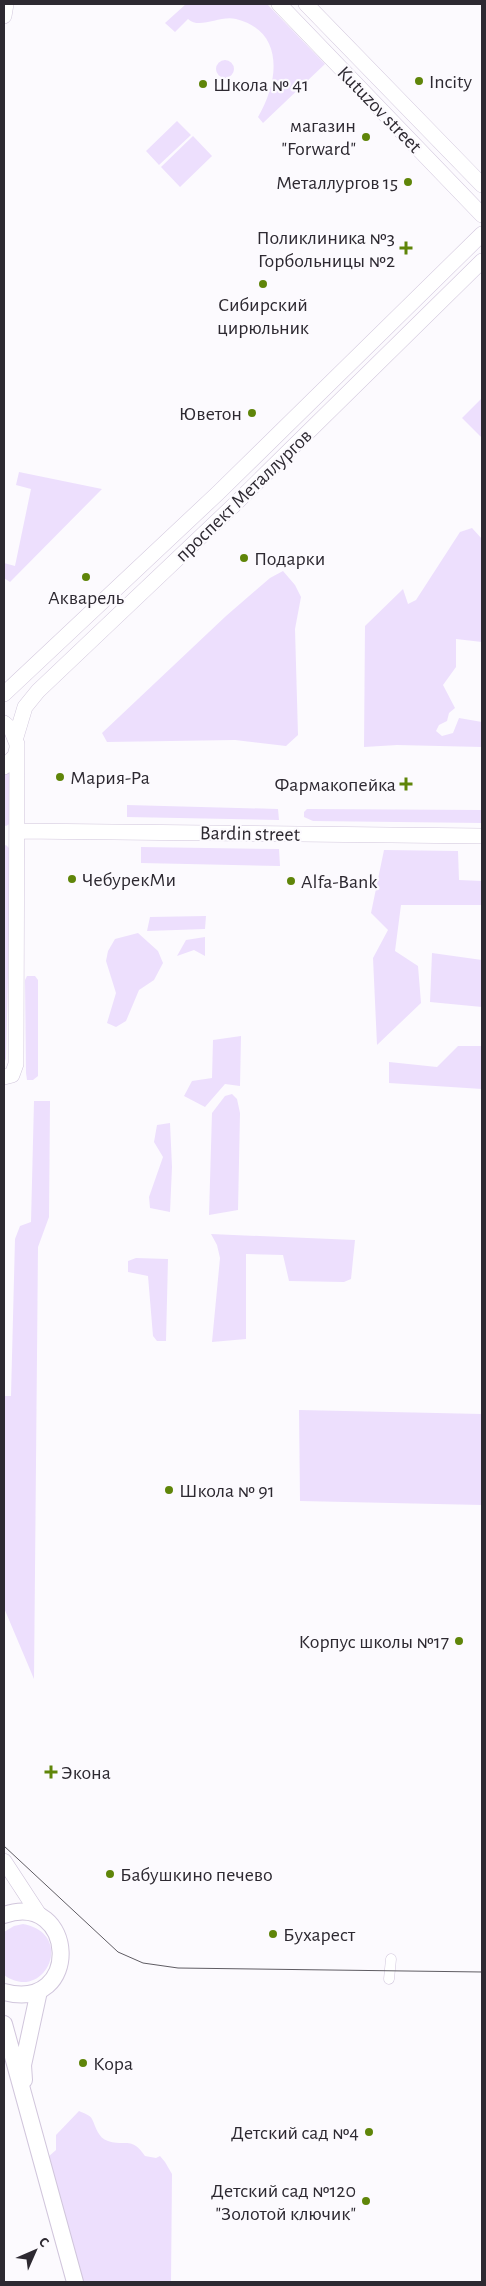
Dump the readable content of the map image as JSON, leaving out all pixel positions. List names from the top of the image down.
{
  "streets": {
    "main road": ["Kutuzov street", "проспект Металлургов", "Bardin street"]
  },
  "places": {
    "other": [
      "Incity",
      "Школа № 41",
      "магазин \"Forward\"",
      "Металлургов 15",
      "Сибирский цирюльник",
      "Юветон",
      "Подарки",
      "Акварель",
      "Мария-Ра",
      "ЧебурекМи",
      "Alfa-Bank",
      "Школа № 91",
      "Корпус школы №17",
      "Бабушкино печево",
      "Бухарест",
      "Кора",
      "Детский сад №4",
      "Детский сад №120 \"Золотой ключик\""
    ],
    "health": ["Поликлиника №3 Горбольницы №2", "Фармакопейка", "Экона"]
  },
  "north": "top right"
}
